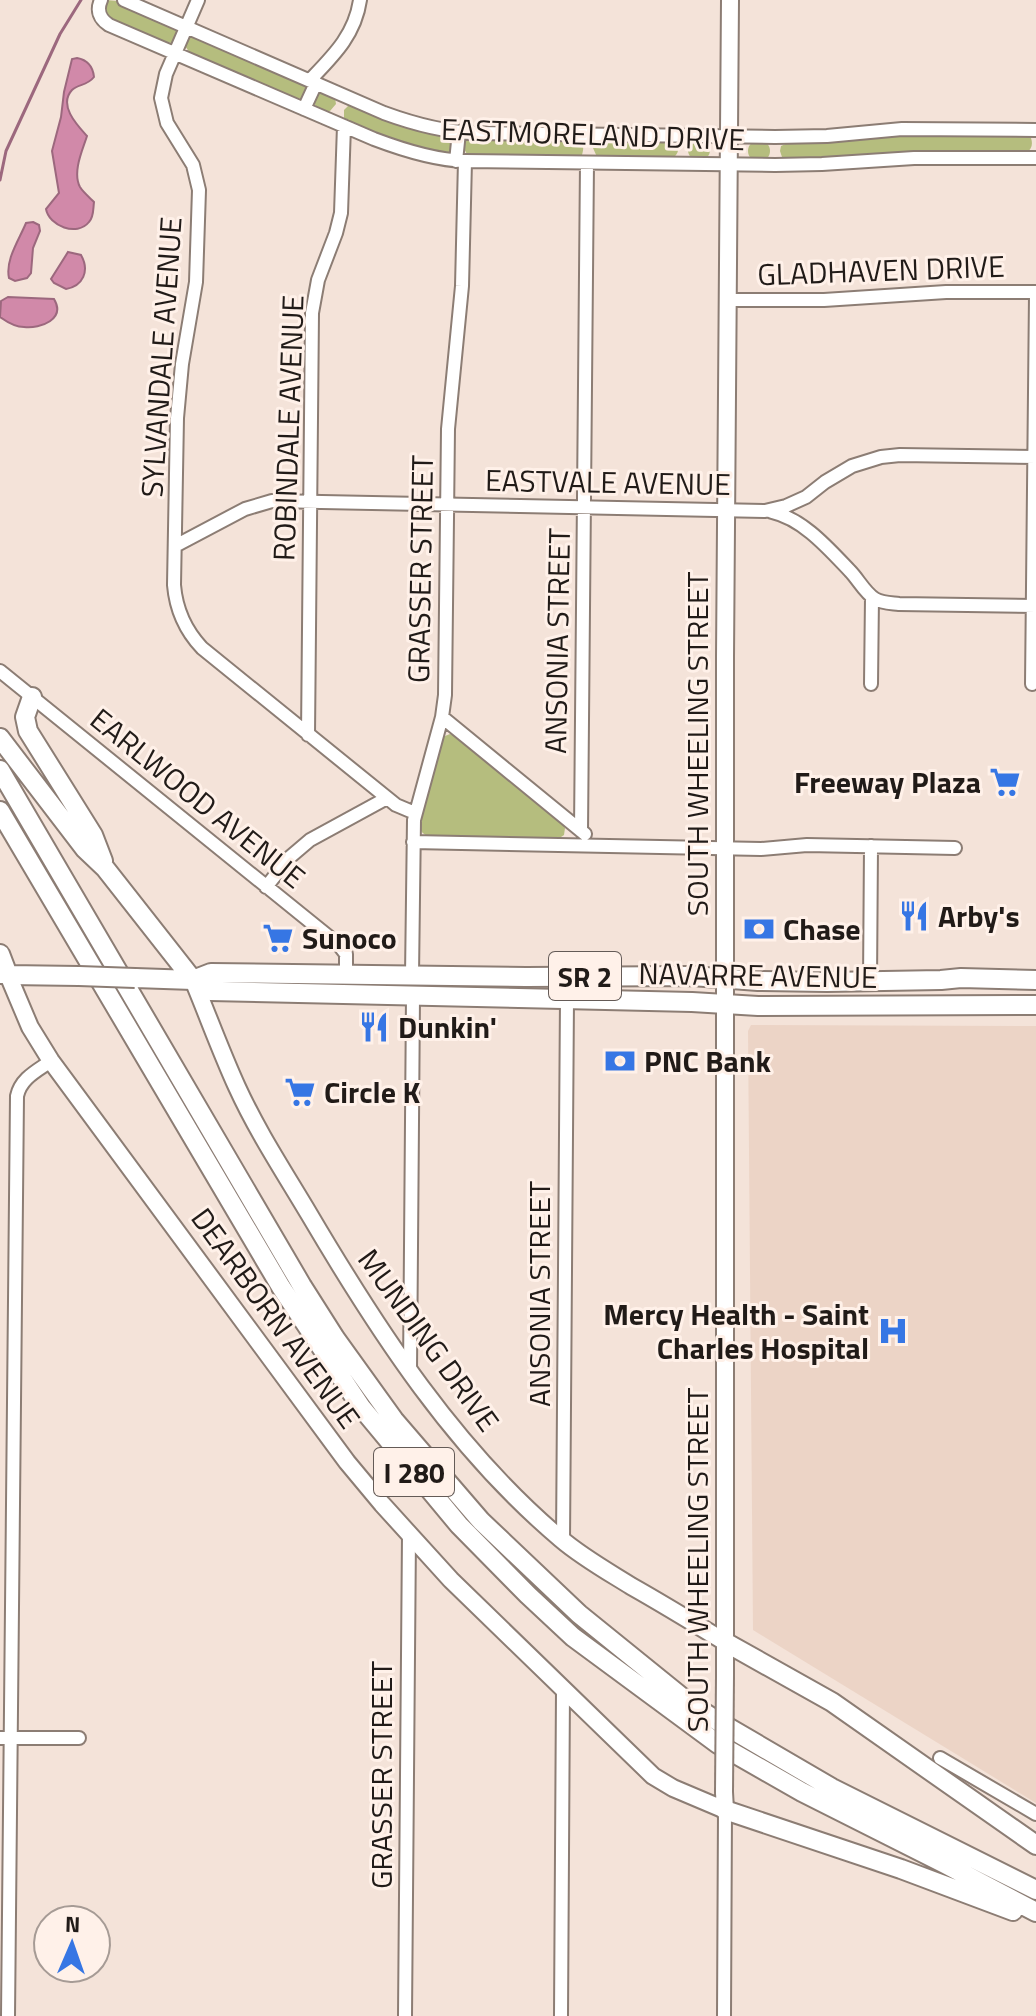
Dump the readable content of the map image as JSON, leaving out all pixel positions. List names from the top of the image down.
{
  "streets": {
    "highway": ["NAVARRE AVENUE", "SR 2", "I 280"],
    "main road": ["SOUTH WHEELING STREET", "DEARBORN AVENUE", "MUNDING DRIVE"],
    "street": [
      "EASTMORELAND DRIVE",
      "GLADHAVEN DRIVE",
      "SYLVANDALE AVENUE",
      "ROBINDALE AVENUE",
      "EASTVALE AVENUE",
      "GRASSER STREET",
      "ANSONIA STREET",
      "EARLWOOD AVENUE"
    ]
  },
  "crossings": [
    ["EASTMORELAND DRIVE", "SYLVANDALE AVENUE"],
    ["EASTMORELAND DRIVE", "ROBINDALE AVENUE"],
    ["EASTMORELAND DRIVE", "GRASSER STREET"],
    ["EASTMORELAND DRIVE", "ANSONIA STREET"],
    ["EASTMORELAND DRIVE", "SOUTH WHEELING STREET"],
    ["GLADHAVEN DRIVE", "SOUTH WHEELING STREET"],
    ["SYLVANDALE AVENUE", "ROBINDALE AVENUE"],
    ["SYLVANDALE AVENUE", "EASTVALE AVENUE"],
    ["SYLVANDALE AVENUE", "GRASSER STREET"],
    ["ROBINDALE AVENUE", "EASTVALE AVENUE"],
    ["EASTVALE AVENUE", "GRASSER STREET"],
    ["EASTVALE AVENUE", "ANSONIA STREET"],
    ["EASTVALE AVENUE", "SOUTH WHEELING STREET"],
    ["GRASSER STREET", "NAVARRE AVENUE"],
    ["GRASSER STREET", "DEARBORN AVENUE"],
    ["ANSONIA STREET", "NAVARRE AVENUE"],
    ["ANSONIA STREET", "MUNDING DRIVE"],
    ["SOUTH WHEELING STREET", "NAVARRE AVENUE"],
    ["SOUTH WHEELING STREET", "DEARBORN AVENUE"],
    ["SOUTH WHEELING STREET", "MUNDING DRIVE"],
    ["EARLWOOD AVENUE", "NAVARRE AVENUE"],
    ["NAVARRE AVENUE", "DEARBORN AVENUE"],
    ["NAVARRE AVENUE", "MUNDING DRIVE"]
  ],
  "places": {
    "supermarket": ["Freeway Plaza", "Sunoco", "Circle K"],
    "restaurant": ["Arby's", "Dunkin'"],
    "bank": ["Chase", "PNC Bank"],
    "hospital": ["Mercy Health - Saint Charles Hospital"]
  },
  "north": "top"
}
